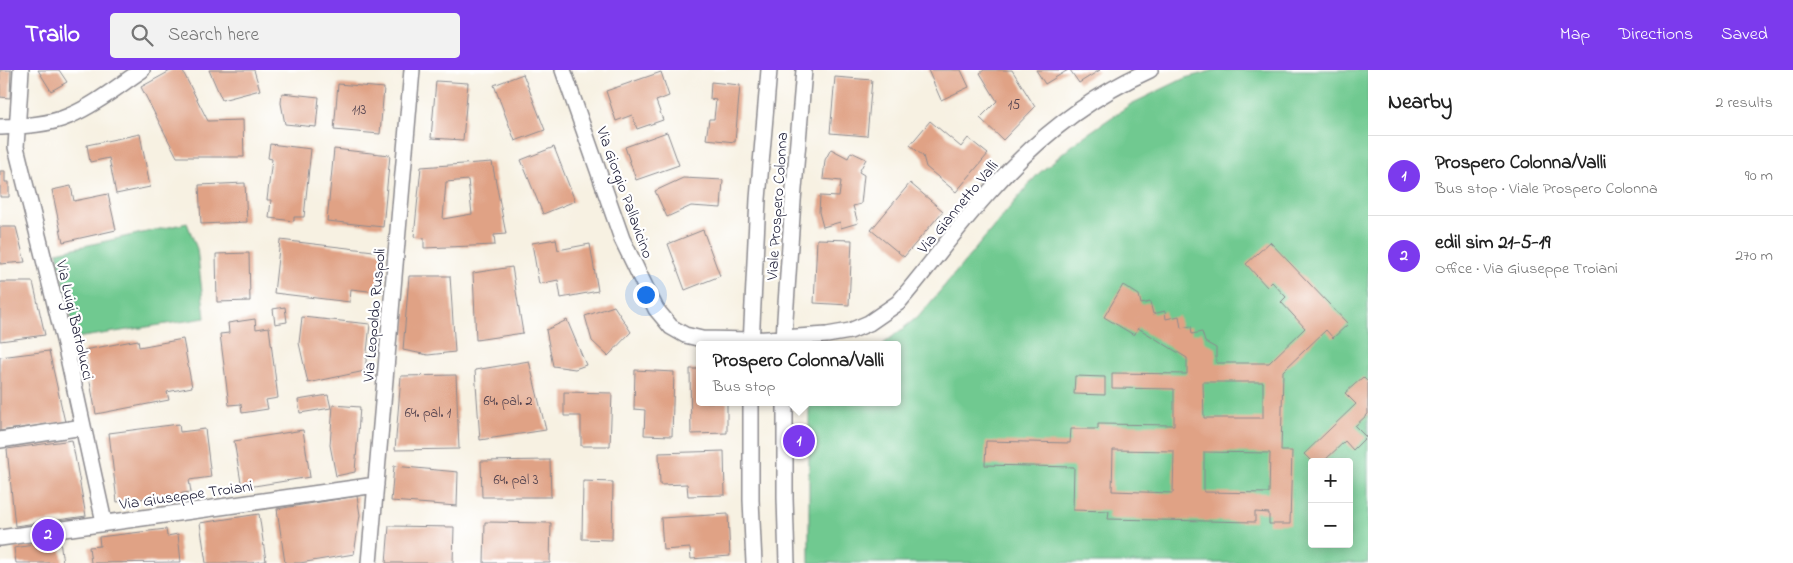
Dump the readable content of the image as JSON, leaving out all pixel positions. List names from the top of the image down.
{
  "streets": {
    "street": [
      "Via Giorgio Pallavicino",
      "Viale Prospero Colonna",
      "Via Giannetto Valli",
      "Via Leopoldo Ruspoli",
      "Via Luigi Bartolucci",
      "Via Giuseppe Troiani"
    ]
  },
  "crossings": [
    ["Via Leopoldo Ruspoli", "Via Giuseppe Troiani"],
    ["Via Luigi Bartolucci", "Via Giuseppe Troiani"]
  ],
  "house_numbers": [
    "15",
    "113",
    "64. pal. 2",
    "64. pal. 1",
    "64. pal 3"
  ],
  "page": {
    "header": "Trailo",
    "search": "Search here",
    "nav": ["Map", "Directions", "Saved"],
    "heading": ["Nearby", "2 results"],
    "list": [
      {
        "mark": "1",
        "name": "Prospero Colonna/Valli",
        "note": "Bus stop · Viale Prospero Colonna",
        "value": "90 m"
      },
      {
        "mark": "2",
        "name": "edil sim 21-5-19",
        "note": "Office · Via Giuseppe Troiani",
        "value": "270 m"
      }
    ],
    "popup": ["Prospero Colonna/Valli", "Bus stop"],
    "pins": ["1", "2"],
    "map_buttons": ["+", "−"]
  }
}
